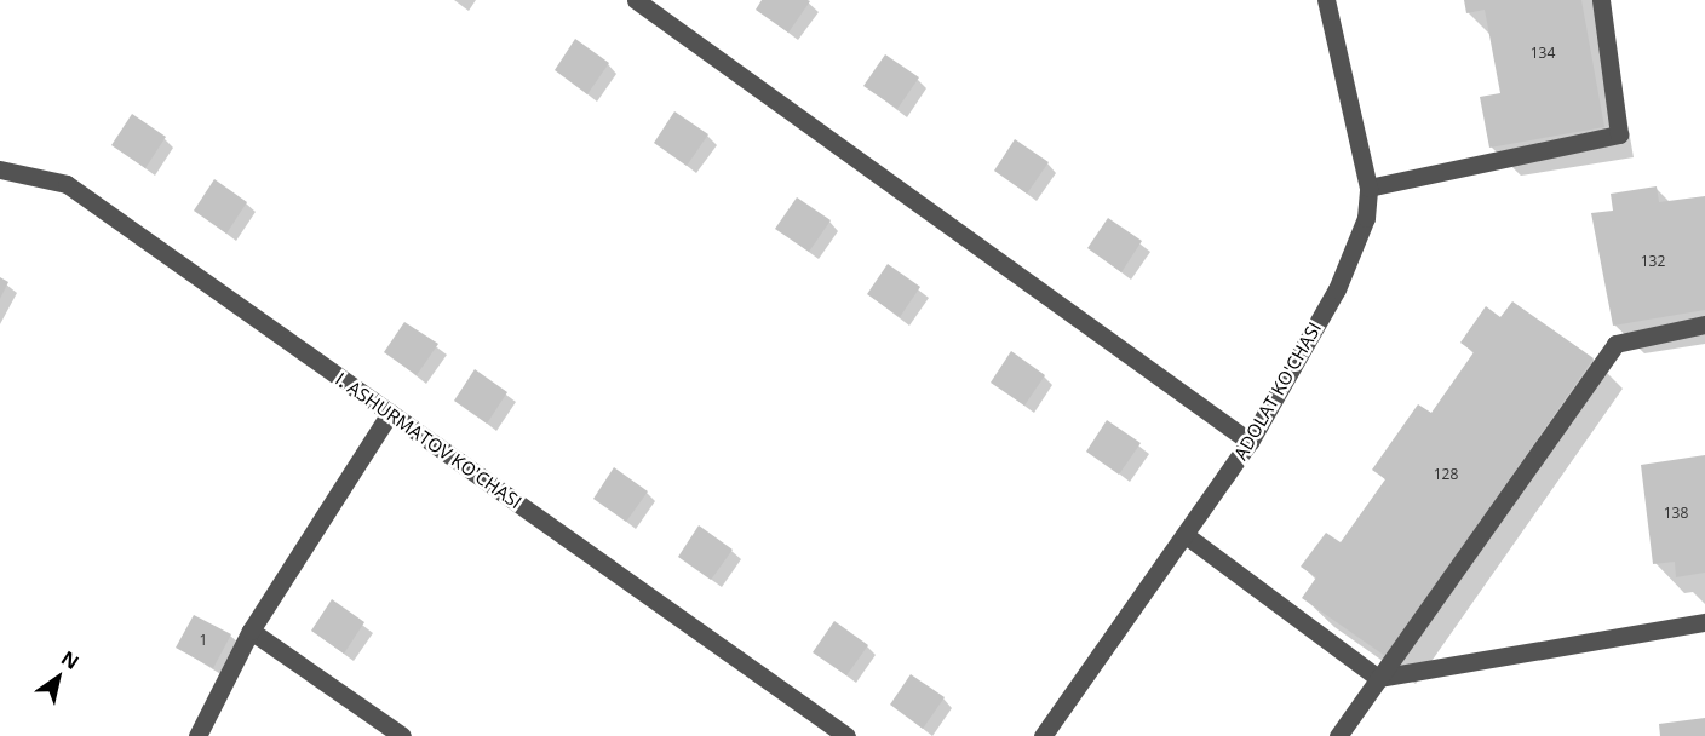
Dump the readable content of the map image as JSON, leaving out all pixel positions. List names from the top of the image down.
{
  "streets": {
    "street": ["ADOLAT KO'CHASI", "I. ASHURMATOV KO'CHASI"]
  },
  "house_numbers": [
    "134",
    "132",
    "128",
    "138",
    "1"
  ],
  "north": "top right"
}
